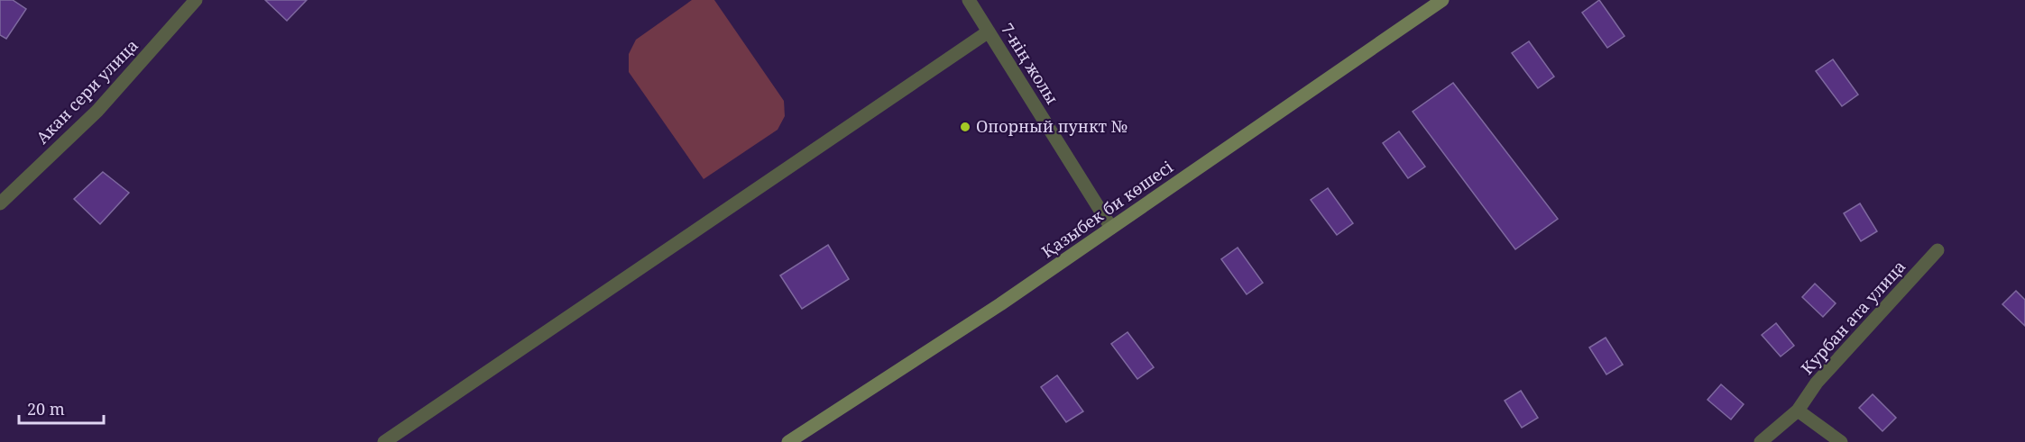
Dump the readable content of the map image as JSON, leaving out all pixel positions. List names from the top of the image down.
{
  "streets": {
    "main road": ["Қазыбек би көшесі"],
    "street": ["7-нің жолы", "Акан сери улица", "Курбан ата улица"]
  },
  "crossings": [
    ["7-нің жолы", "Қазыбек би көшесі"]
  ],
  "places": ["Опорный пункт №"],
  "scale_bar": "20 m"
}
